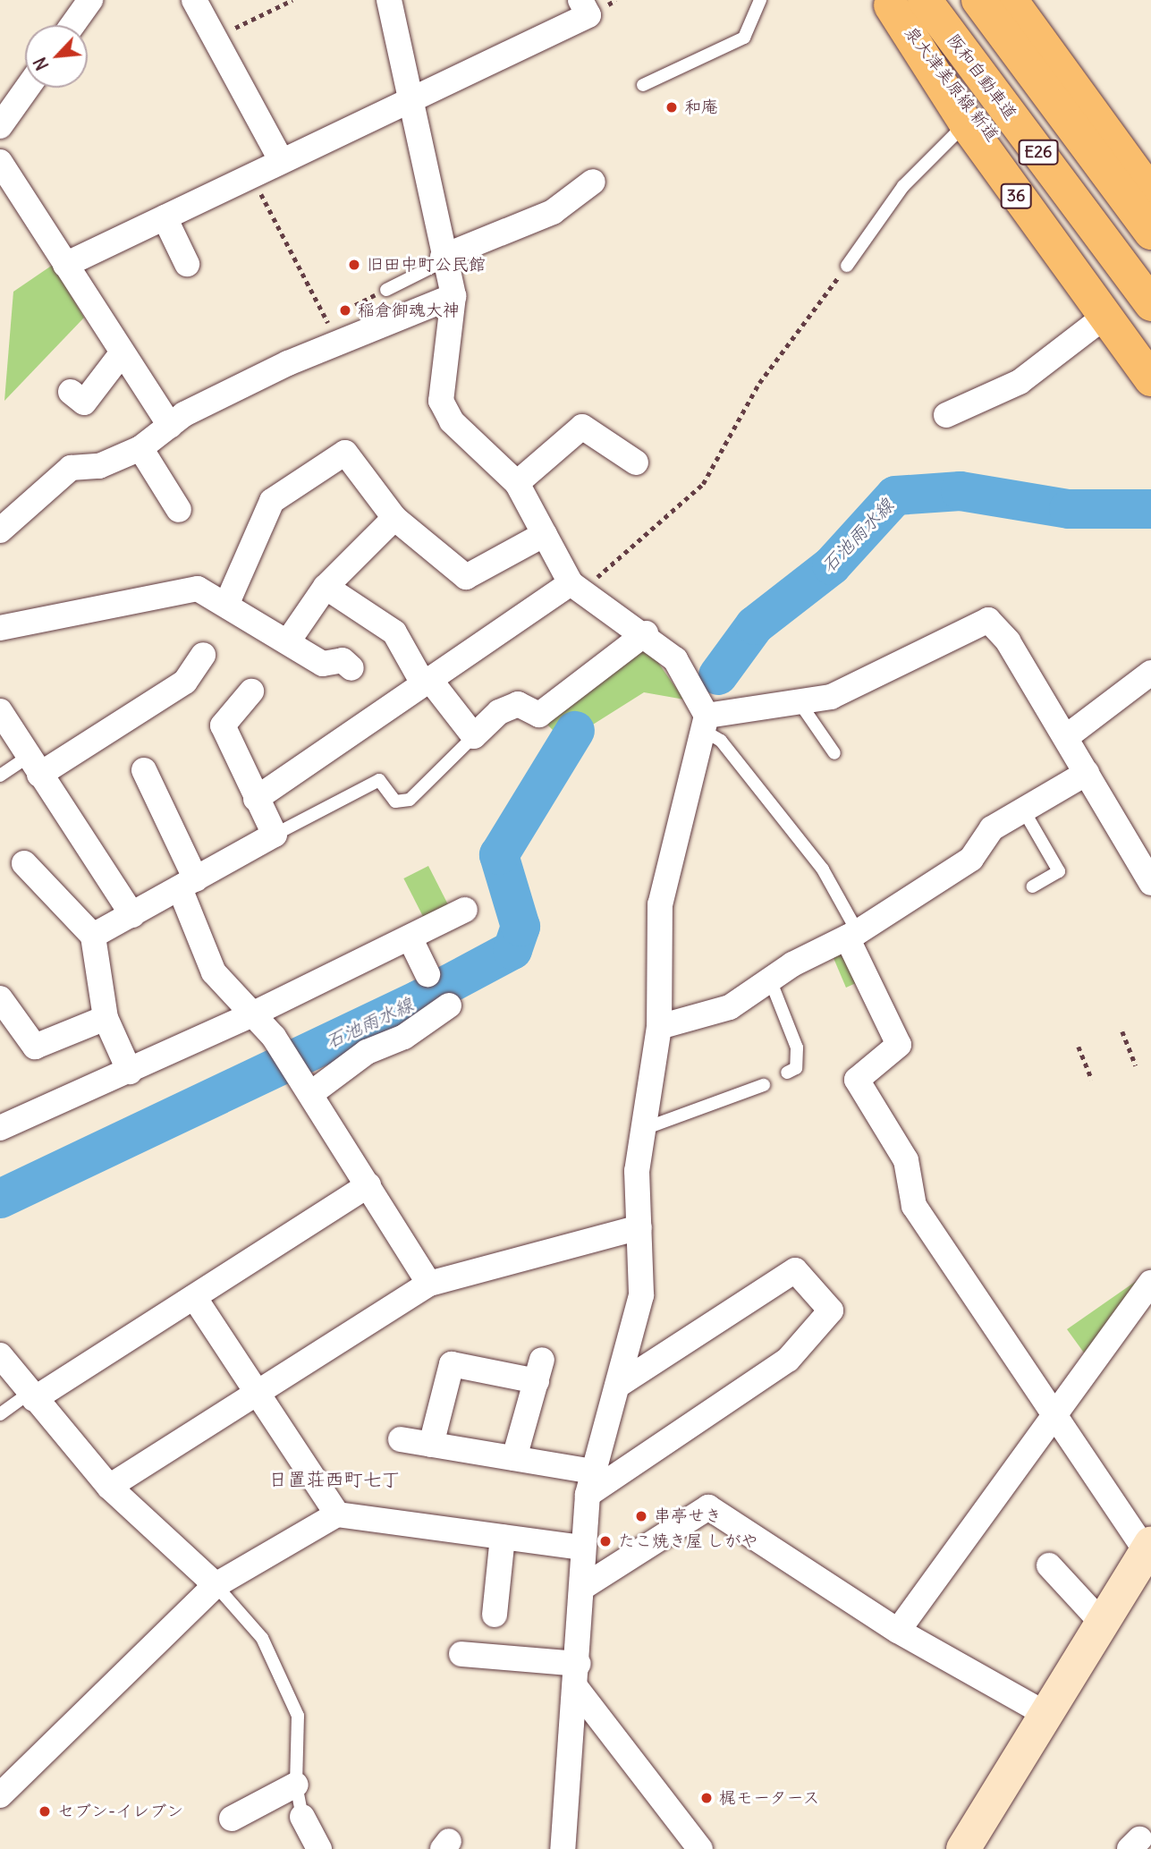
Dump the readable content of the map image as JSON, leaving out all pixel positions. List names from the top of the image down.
{
  "streets": {
    "main road": [
      "阪和自動車道",
      "泉大津美原線 新道",
      "E26",
      "36"
    ]
  },
  "crossings": [
    ["泉大津美原線 新道", "36"]
  ],
  "districts": ["日置荘西町七丁"],
  "water": ["石池雨水線"],
  "places": [
    "和庵",
    "旧田中町公民館",
    "稲倉御魂大神",
    "串亭せき",
    "たこ焼き屋 しがや",
    "梶モータース",
    "セブン-イレブン"
  ],
  "north": "bottom left"
}
